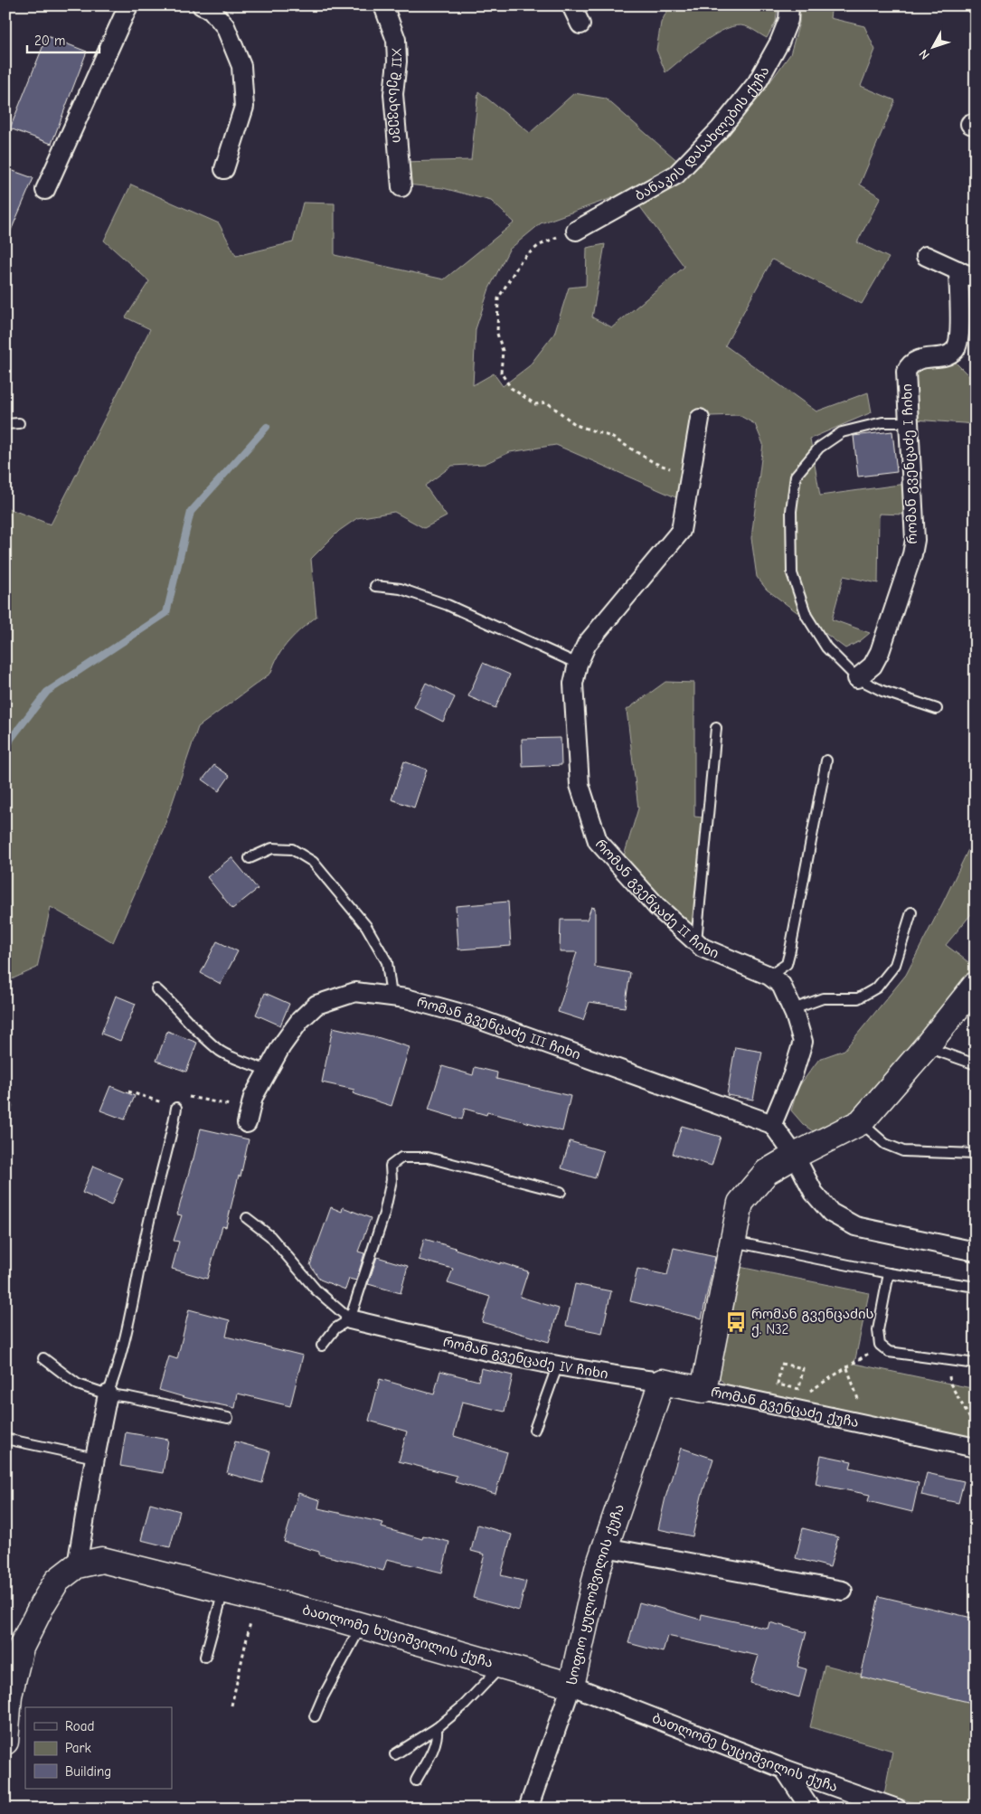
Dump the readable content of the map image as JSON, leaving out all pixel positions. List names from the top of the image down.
{
  "streets": {
    "street": [
      "XII შესახვევი",
      "ბანაკის დასახლების ქუჩა",
      "რომან გვენცაძე I ჩიხი",
      "რომან გვენცაძე II ჩიხი",
      "რომან გვენცაძე III ჩიხი",
      "რომან გვენცაძე IV ჩიხი",
      "რომან გვენცაძე ქუჩა",
      "სოფიო ყულოშვილის ქუჩა",
      "ბათლომე ხუციშვილის ქუჩა"
    ]
  },
  "crossings": [
    ["რომან გვენცაძე II ჩიხი", "რომან გვენცაძე III ჩიხი"],
    ["რომან გვენცაძე IV ჩიხი", "რომან გვენცაძე ქუჩა"],
    ["რომან გვენცაძე IV ჩიხი", "სოფიო ყულოშვილის ქუჩა"],
    ["სოფიო ყულოშვილის ქუჩა", "ბათლომე ხუციშვილის ქუჩა"]
  ],
  "places": {
    "bus stop": ["რომან გვენცაძის ქ. N32"]
  },
  "legend": ["Road", "Park", "Building"],
  "scale_bar": "20 m",
  "north": "bottom left"
}
